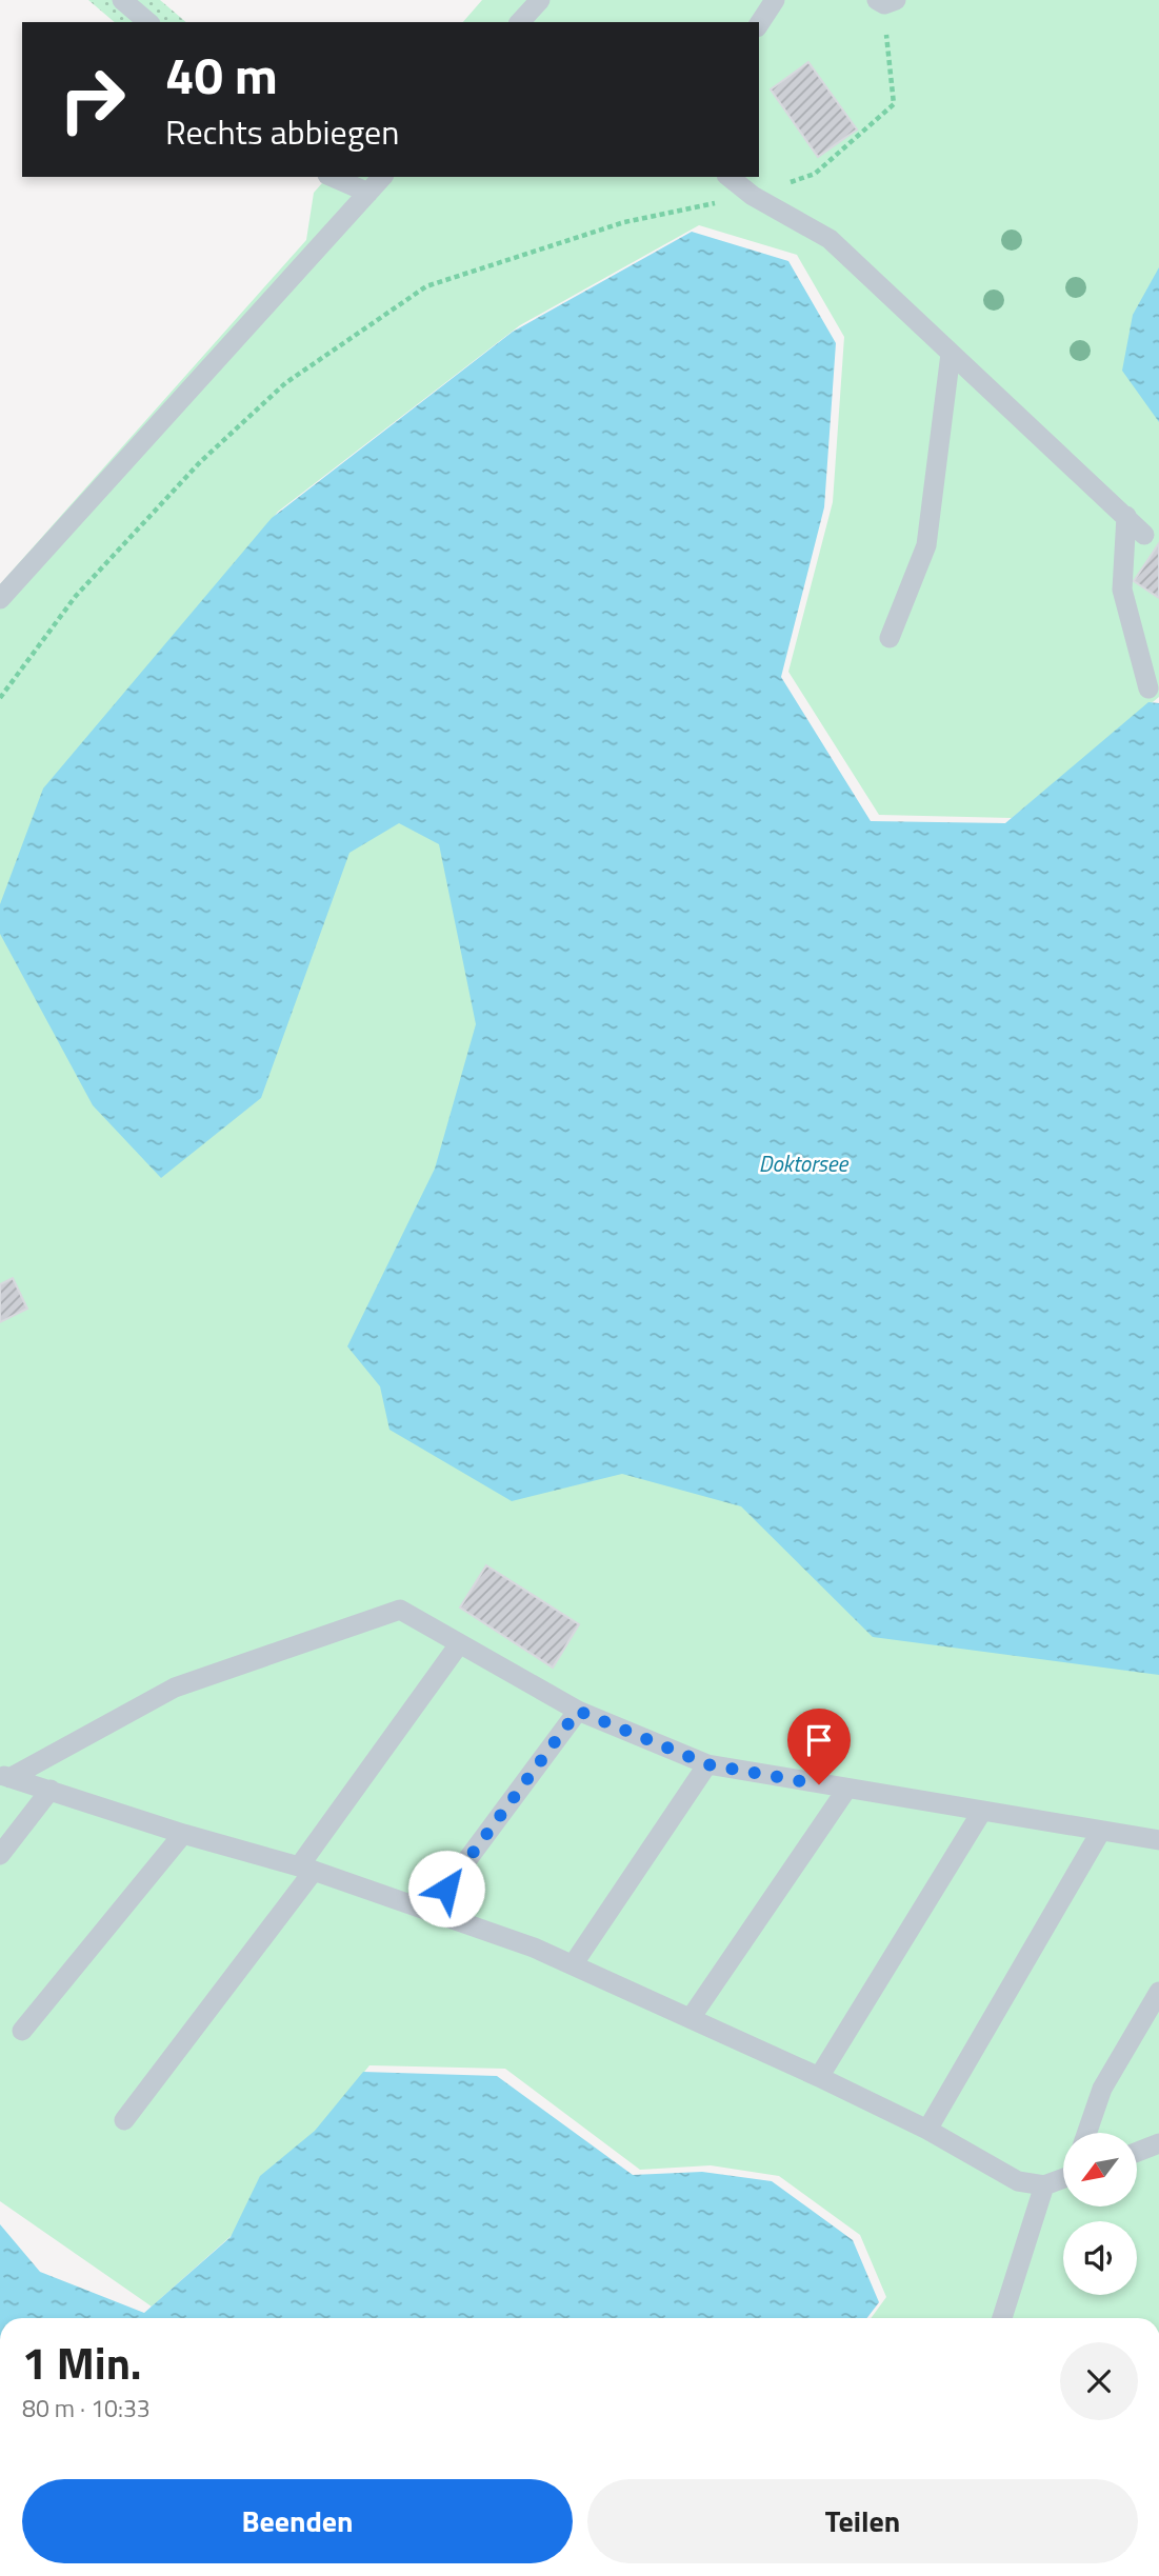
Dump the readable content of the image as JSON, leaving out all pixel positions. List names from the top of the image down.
{
  "water": ["Doktorsee"],
  "north": "bottom left",
  "page": {
    "turn": ["40 m", "Rechts abbiegen"],
    "heading": ["1 Min.", "80 m · 10:33"],
    "buttons": ["Beenden", "Teilen"]
  }
}
